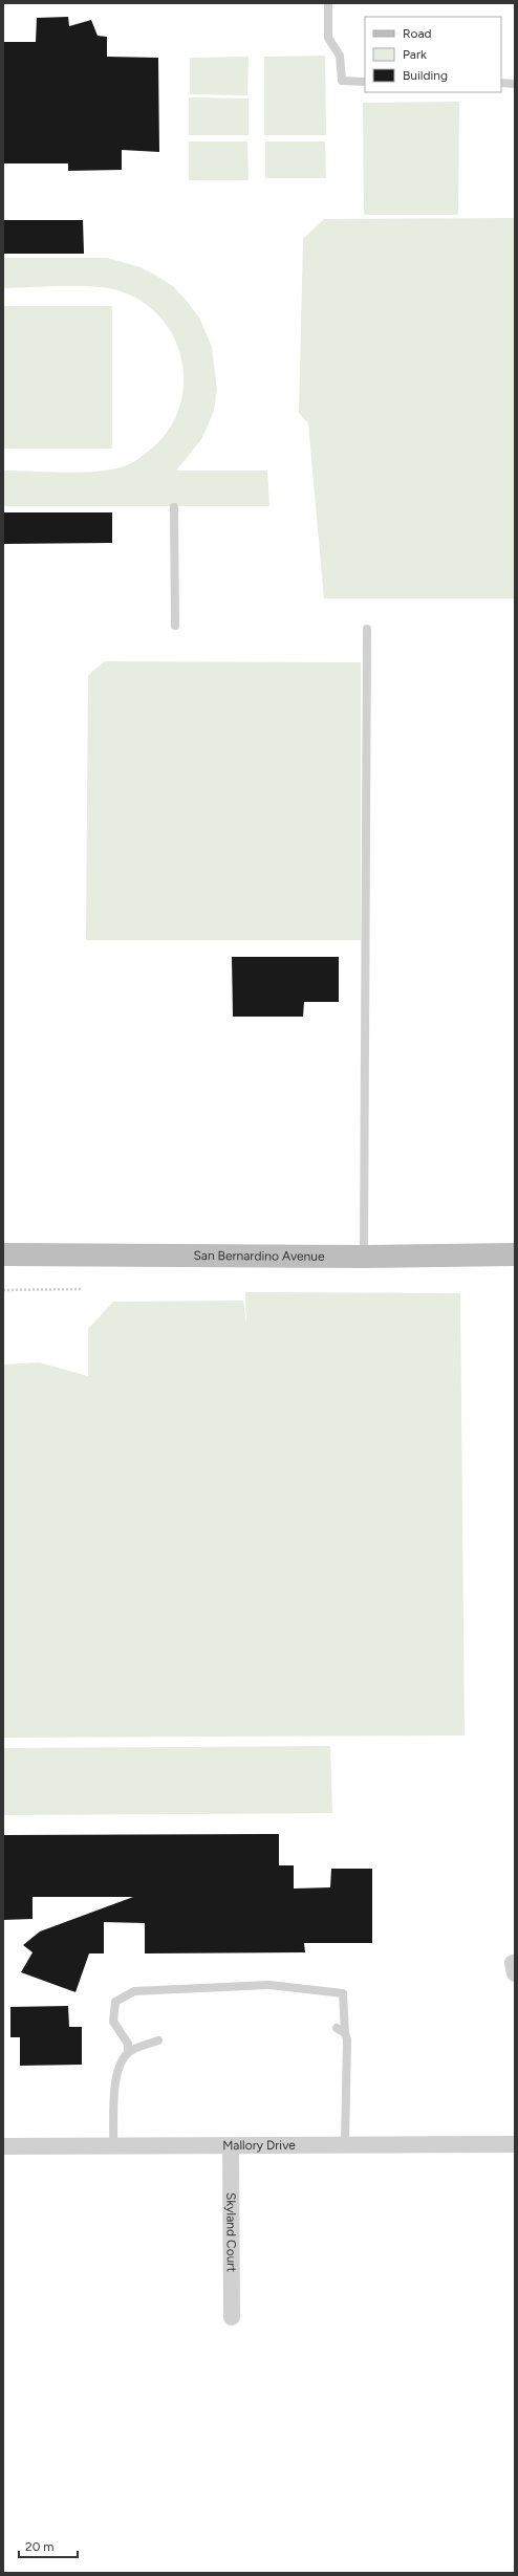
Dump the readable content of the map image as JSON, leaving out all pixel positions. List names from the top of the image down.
{
  "streets": {
    "main road": ["San Bernardino Avenue"],
    "street": ["Mallory Drive", "Skyland Court"]
  },
  "crossings": [
    ["Mallory Drive", "Skyland Court"]
  ],
  "legend": ["Road", "Park", "Building"],
  "scale_bar": "20 m"
}
